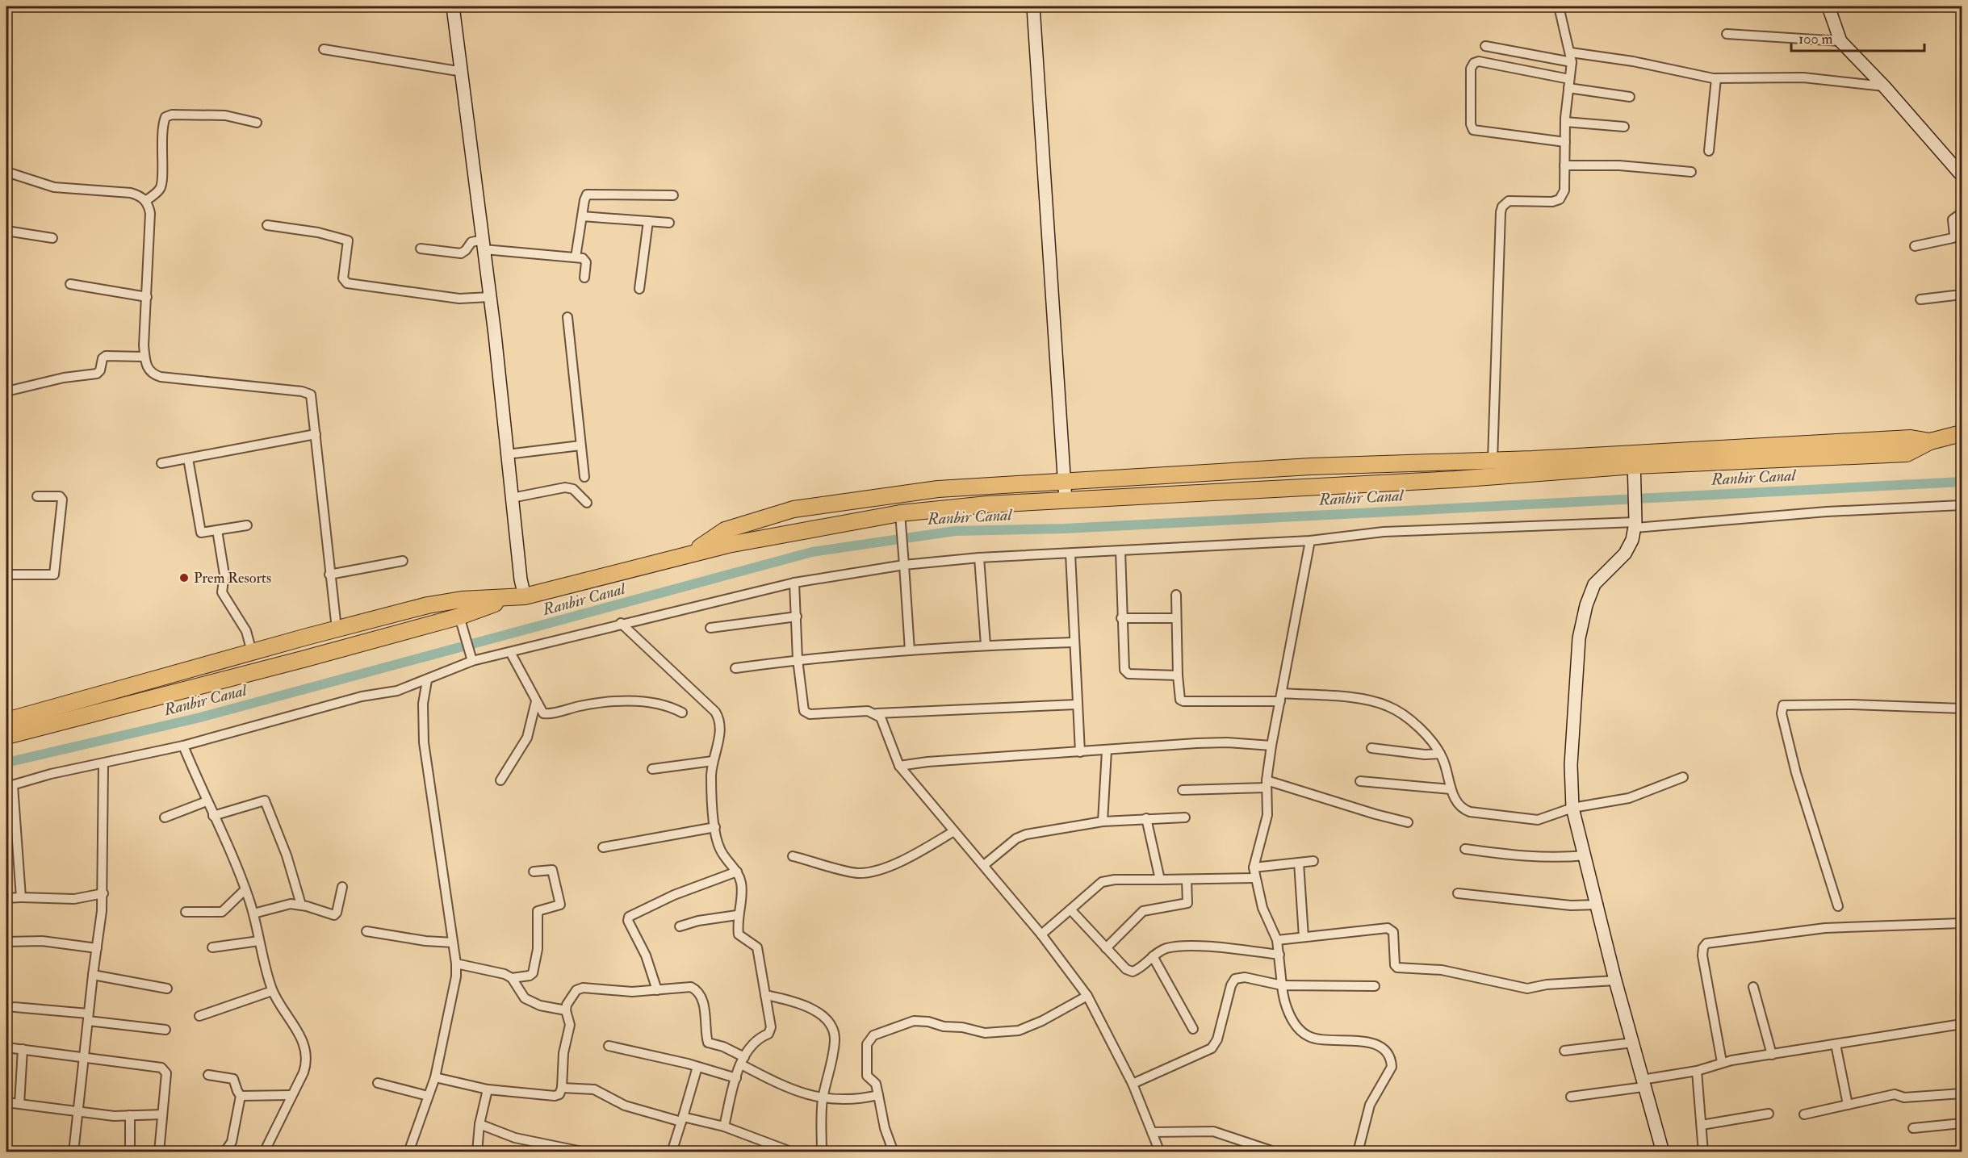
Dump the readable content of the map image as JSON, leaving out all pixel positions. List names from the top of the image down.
{
  "water": ["Ranbir Canal"],
  "places": ["Prem Resorts"],
  "scale_bar": "100 m"
}
